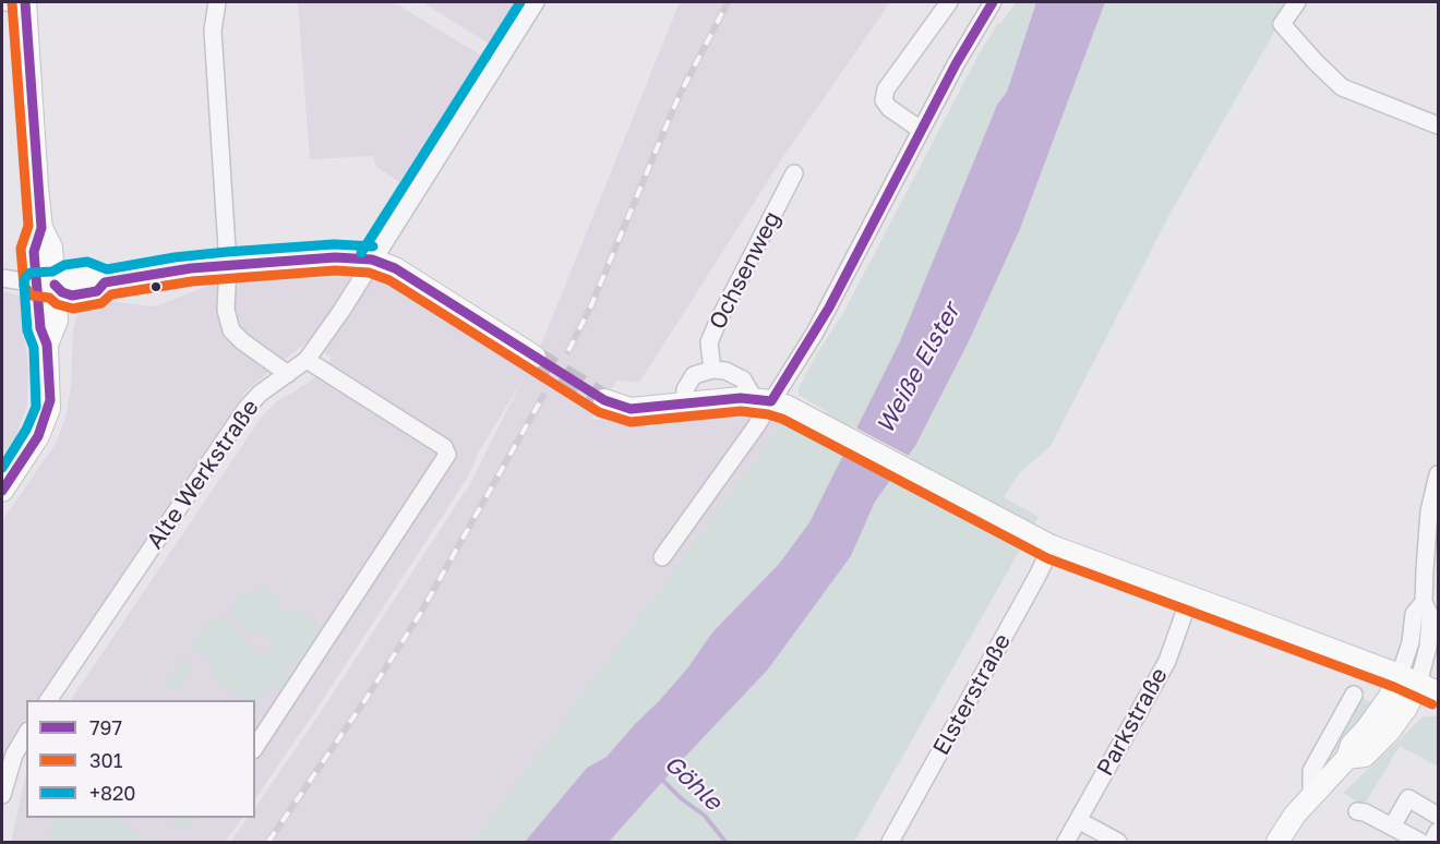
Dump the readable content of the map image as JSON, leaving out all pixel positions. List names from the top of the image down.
{
  "streets": {
    "street": [
      "Ochsenweg",
      "Alte Werkstraße",
      "Elsterstraße",
      "Parkstraße"
    ]
  },
  "water": ["Weiße Elster", "Göhle"],
  "lines": ["transit line 797", "transit line +820", "transit line 301"],
  "legend": ["797", "301", "+820"]
}
